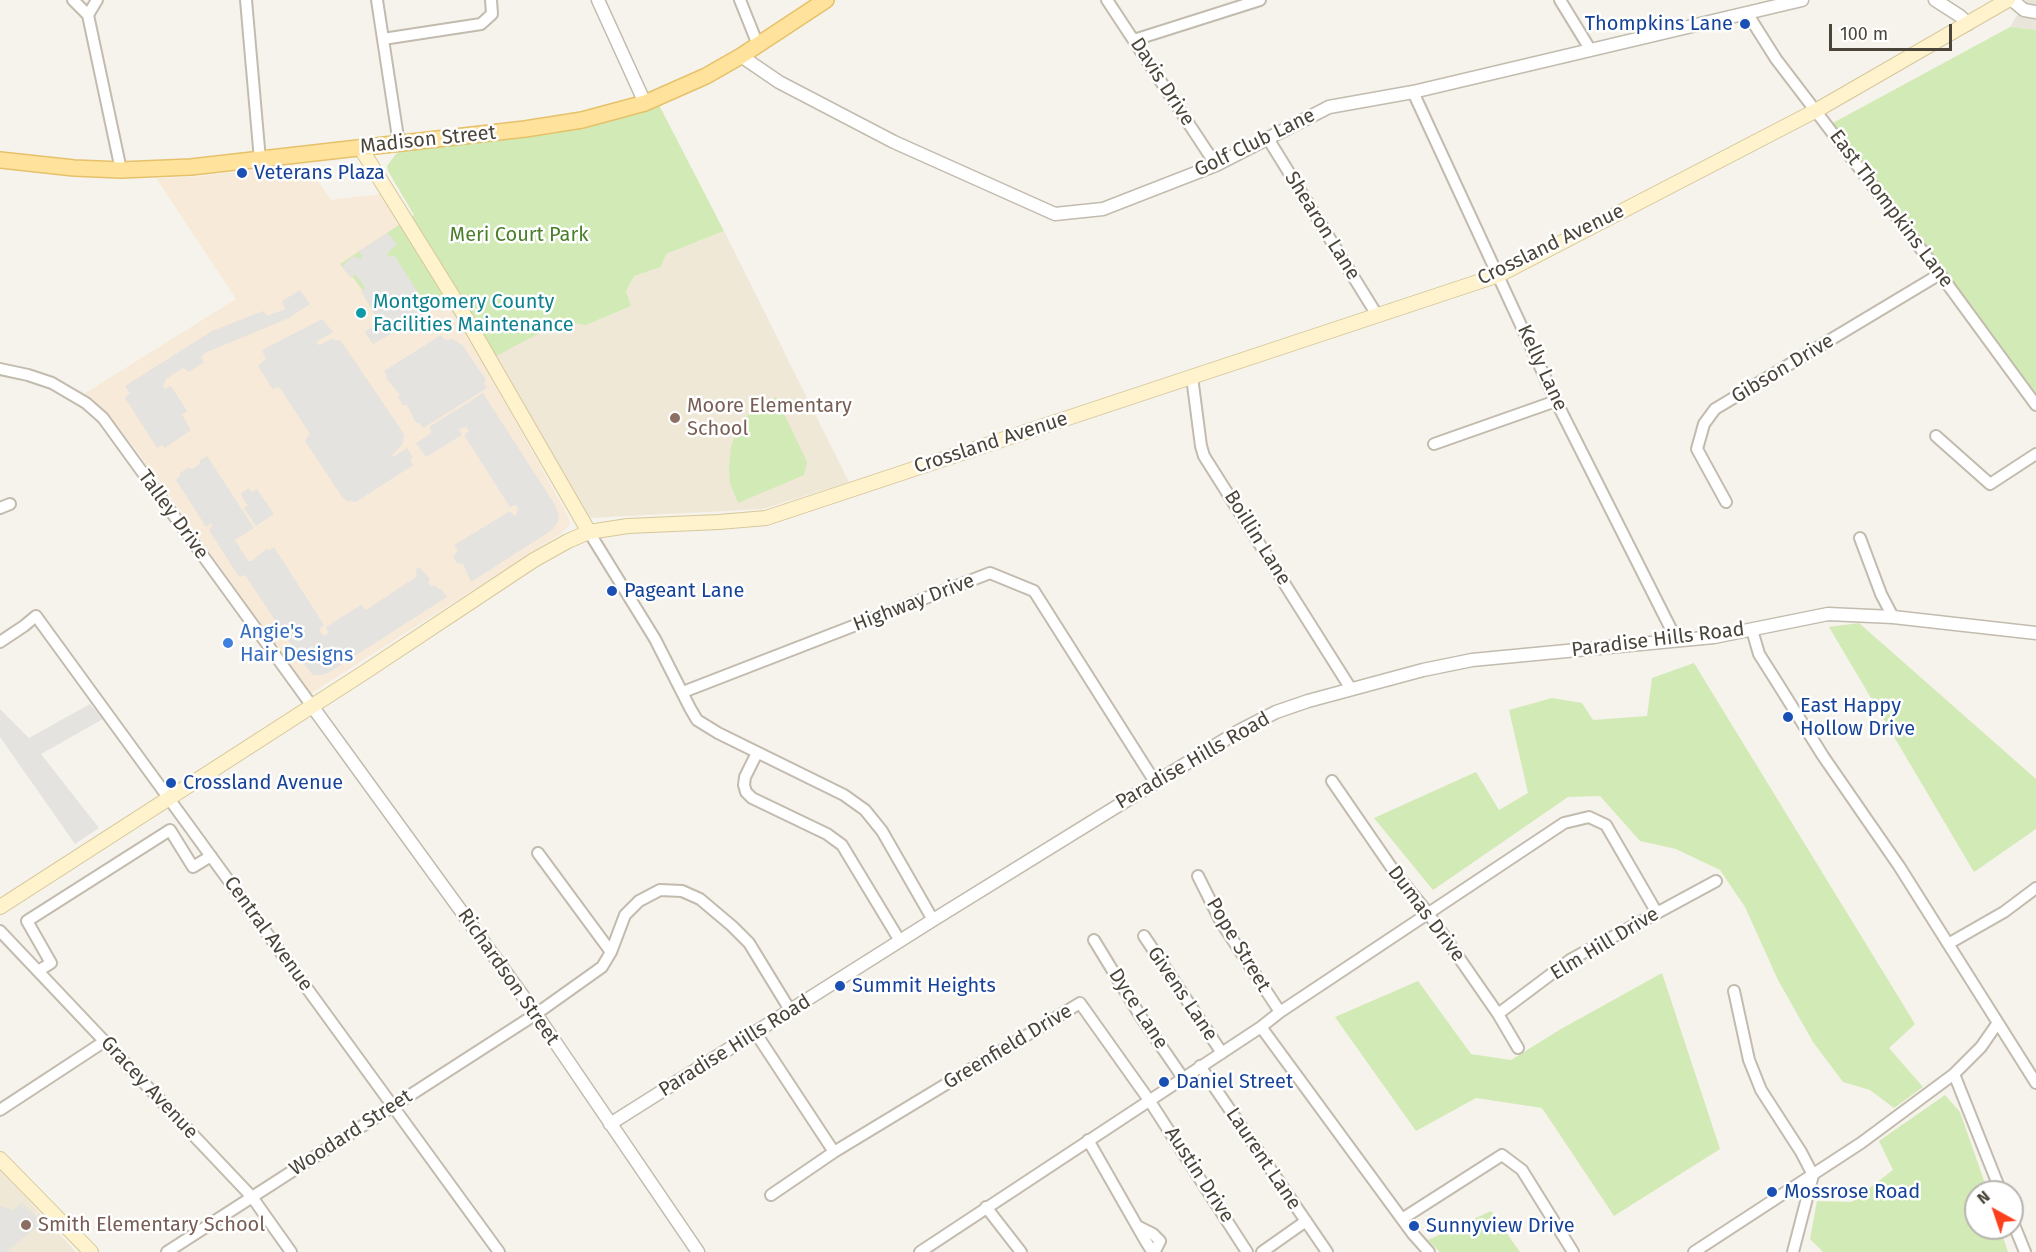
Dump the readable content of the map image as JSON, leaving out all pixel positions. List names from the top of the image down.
{
  "streets": {
    "main road": ["Madison Street", "Crossland Avenue"],
    "street": [
      "Davis Drive",
      "Golf Club Lane",
      "East Thompkins Lane",
      "Shearon Lane",
      "Kelly Lane",
      "Gibson Drive",
      "Talley Drive",
      "Boillin Lane",
      "Highway Drive",
      "Paradise Hills Road",
      "Dumas Drive",
      "Central Avenue",
      "Elm Hill Drive",
      "Pope Street",
      "Richardson Street",
      "Givens Lane",
      "Dyce Lane",
      "Greenfield Drive",
      "Gracey Avenue",
      "Woodard Street",
      "Laurent Lane",
      "Austin Drive"
    ]
  },
  "crossings": [
    ["Davis Drive", "Golf Club Lane"],
    ["Madison Street", "Golf Club Lane"],
    ["Golf Club Lane", "East Thompkins Lane"],
    ["Golf Club Lane", "Shearon Lane"],
    ["Golf Club Lane", "Kelly Lane"],
    ["East Thompkins Lane", "Crossland Avenue"],
    ["East Thompkins Lane", "Gibson Drive"],
    ["Shearon Lane", "Crossland Avenue"],
    ["Crossland Avenue", "Kelly Lane"],
    ["Crossland Avenue", "Talley Drive"],
    ["Crossland Avenue", "Boillin Lane"],
    ["Crossland Avenue", "Central Avenue"],
    ["Crossland Avenue", "Richardson Street"],
    ["Kelly Lane", "Paradise Hills Road"],
    ["Talley Drive", "Richardson Street"],
    ["Boillin Lane", "Paradise Hills Road"],
    ["Highway Drive", "Paradise Hills Road"],
    ["Paradise Hills Road", "Richardson Street"],
    ["Dumas Drive", "Elm Hill Drive"],
    ["Central Avenue", "Woodard Street"],
    ["Richardson Street", "Woodard Street"],
    ["Greenfield Drive", "Austin Drive"],
    ["Gracey Avenue", "Woodard Street"]
  ],
  "parks": ["Meri Court Park"],
  "places": [
    "Thompkins Lane",
    "Veterans Plaza",
    "Montgomery County Facilities Maintenance",
    "Moore Elementary School",
    "Pageant Lane",
    "Angie's Hair Designs",
    "East Happy Hollow Drive",
    "Crossland Avenue",
    "Summit Heights",
    "Daniel Street",
    "Mossrose Road",
    "Smith Elementary School",
    "Sunnyview Drive"
  ],
  "scale_bar": "100 m",
  "north": "top left"
}
